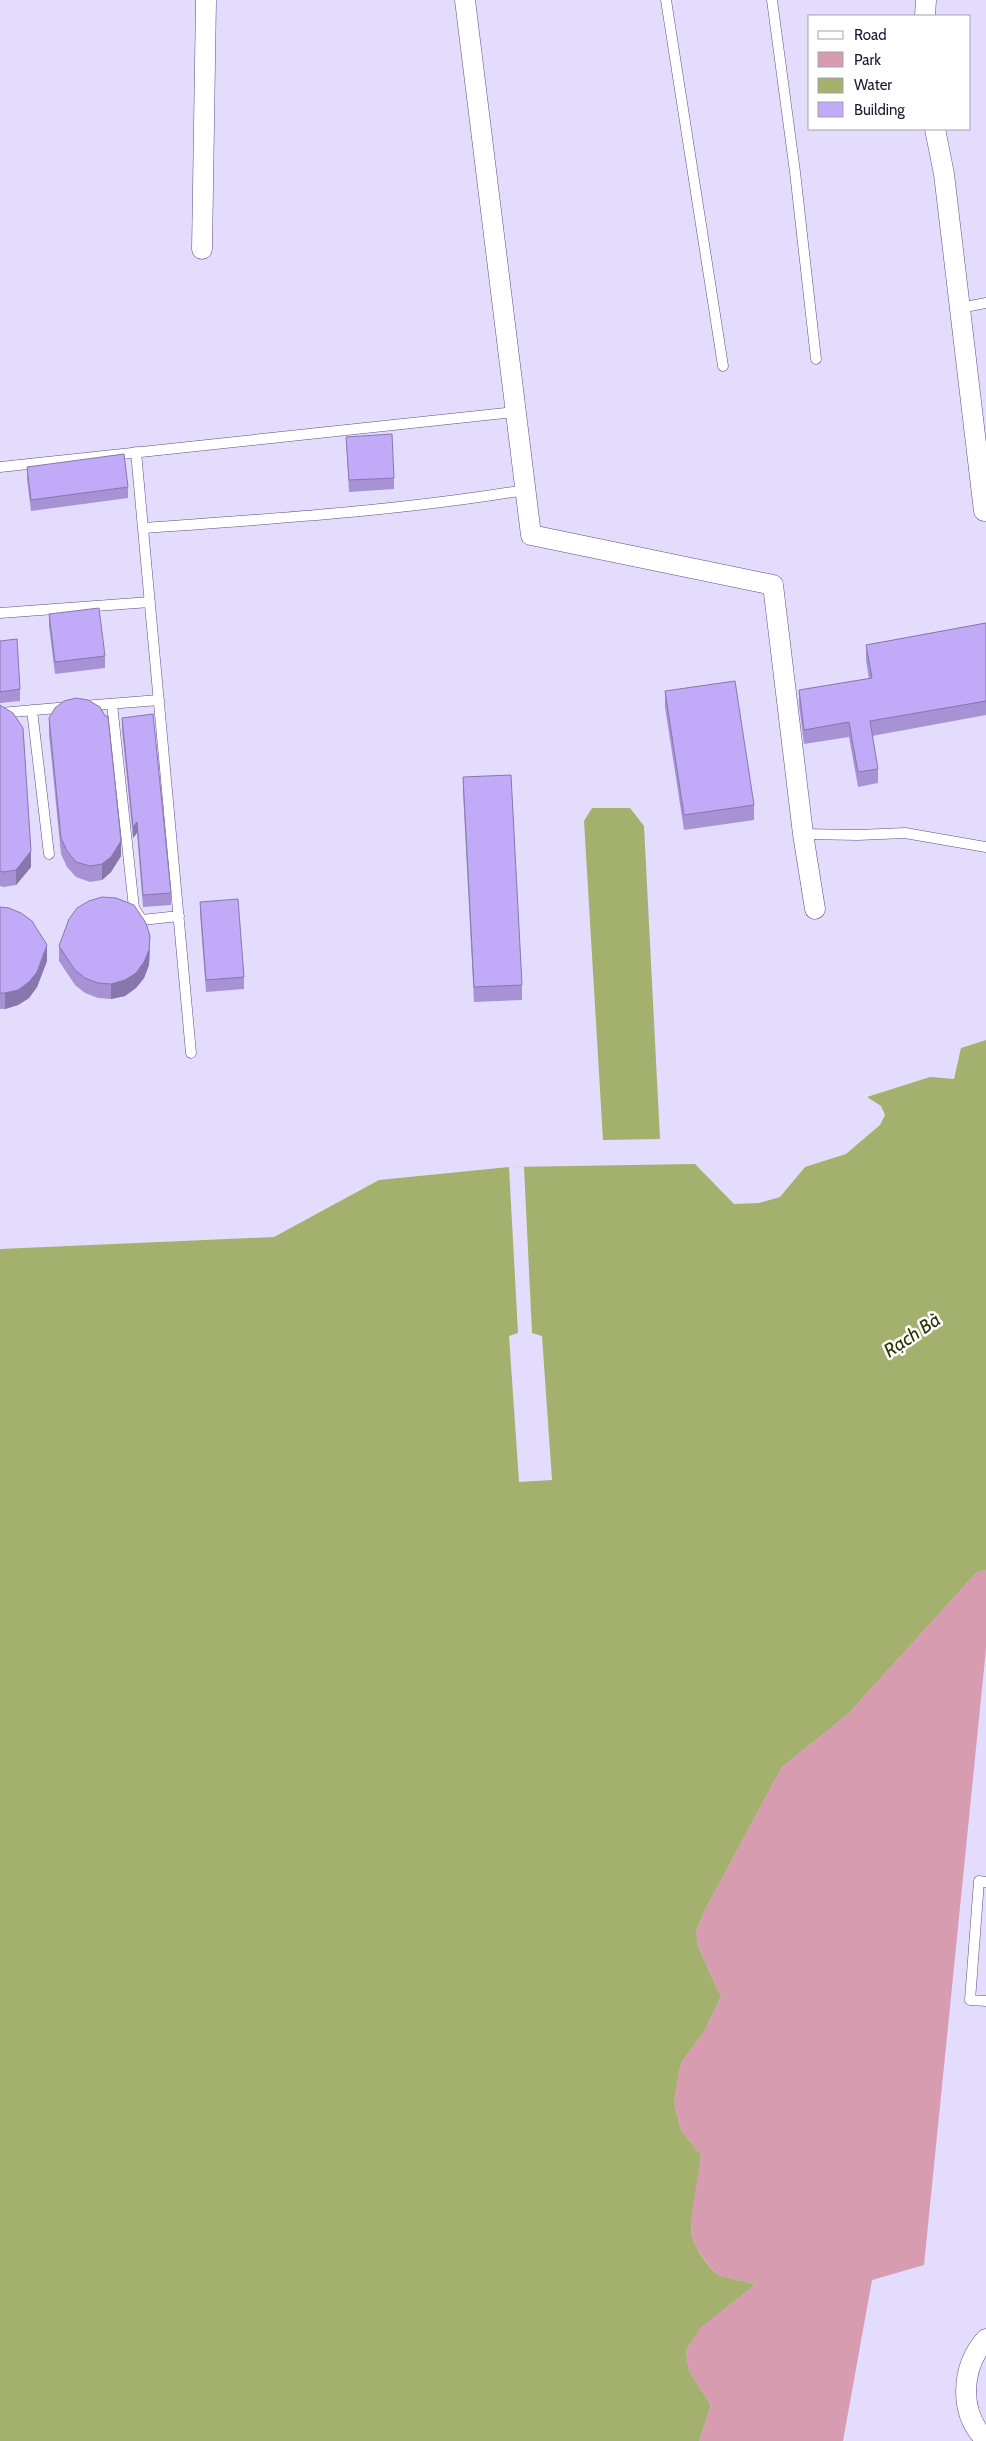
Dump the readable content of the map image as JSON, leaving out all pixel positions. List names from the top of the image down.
{
  "water": ["Rạch Bà"],
  "legend": [
    "Road",
    "Park",
    "Water",
    "Building"
  ]
}
